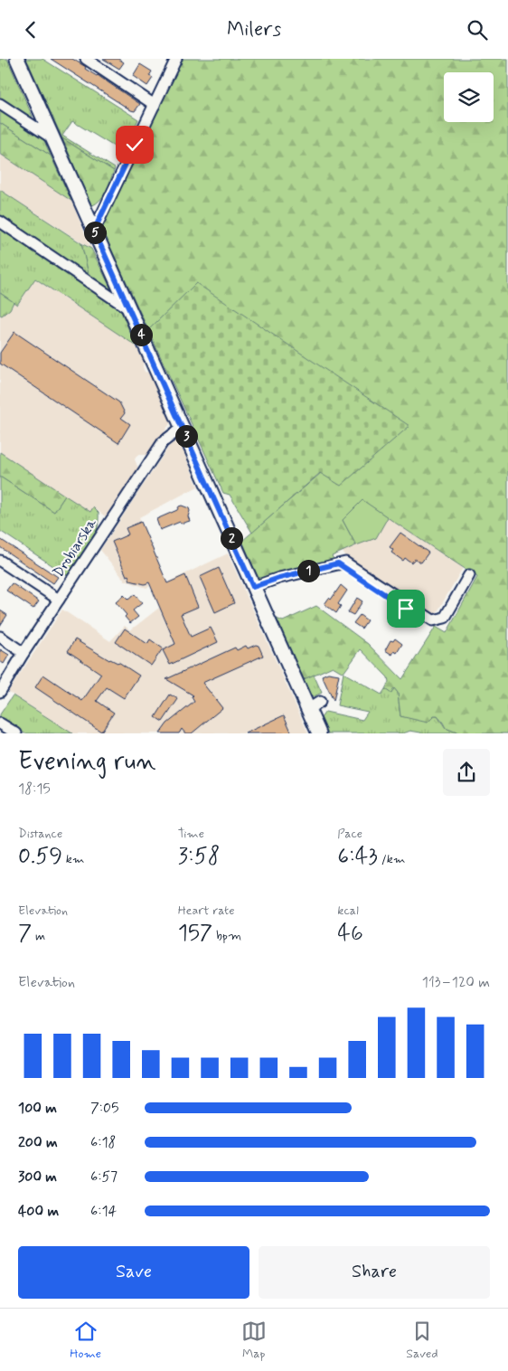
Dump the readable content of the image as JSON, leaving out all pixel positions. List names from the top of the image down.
{
  "streets": {
    "street": ["Drobiarska"]
  },
  "page": {
    "header": "Milers",
    "pins": [
      "5",
      "4",
      "3",
      "2",
      "1"
    ],
    "heading": ["Evening run", "18:15"],
    "stats": [
      ["Distance", "0.59 km"],
      ["Time", "3:58"],
      ["Pace", "6:43 /km"],
      ["Elevation", "7 m"],
      ["Heart rate", "157 bpm"],
      ["kcal", "46"]
    ],
    "chart": ["Elevation", "113–120 m"],
    "list": [
      {
        "name": "100 m",
        "note": "7:05"
      },
      {
        "name": "200 m",
        "note": "6:18"
      },
      {
        "name": "300 m",
        "note": "6:57"
      },
      {
        "name": "400 m",
        "note": "6:14"
      }
    ],
    "buttons": ["Save", "Share"],
    "tabs": ["Home", "Map", "Saved"]
  }
}
